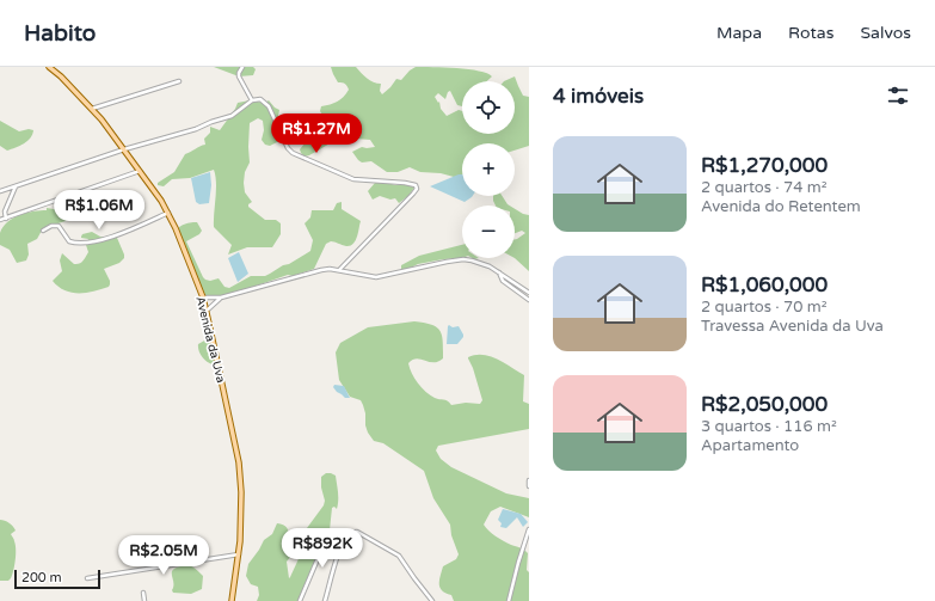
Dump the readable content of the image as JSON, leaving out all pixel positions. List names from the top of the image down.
{
  "streets": {
    "main road": ["Avenida da Uva"]
  },
  "scale_bar": "200 m",
  "page": {
    "header": "Habito",
    "nav": ["Mapa", "Rotas", "Salvos"],
    "heading": "4 imóveis",
    "map_buttons": ["+", "−"],
    "price": [
      "R$1.27M",
      "R$1.06M",
      "R$892K",
      "R$2.05M"
    ],
    "list": [
      {
        "name": "R$1,270,000",
        "note": "2 quartos · 74 m² · Avenida do Retentem"
      },
      {
        "name": "R$1,060,000",
        "note": "2 quartos · 70 m² · Travessa Avenida da Uva"
      },
      {
        "name": "R$2,050,000",
        "note": "3 quartos · 116 m² · Apartamento"
      }
    ],
    "scale": "200 m"
  }
}
